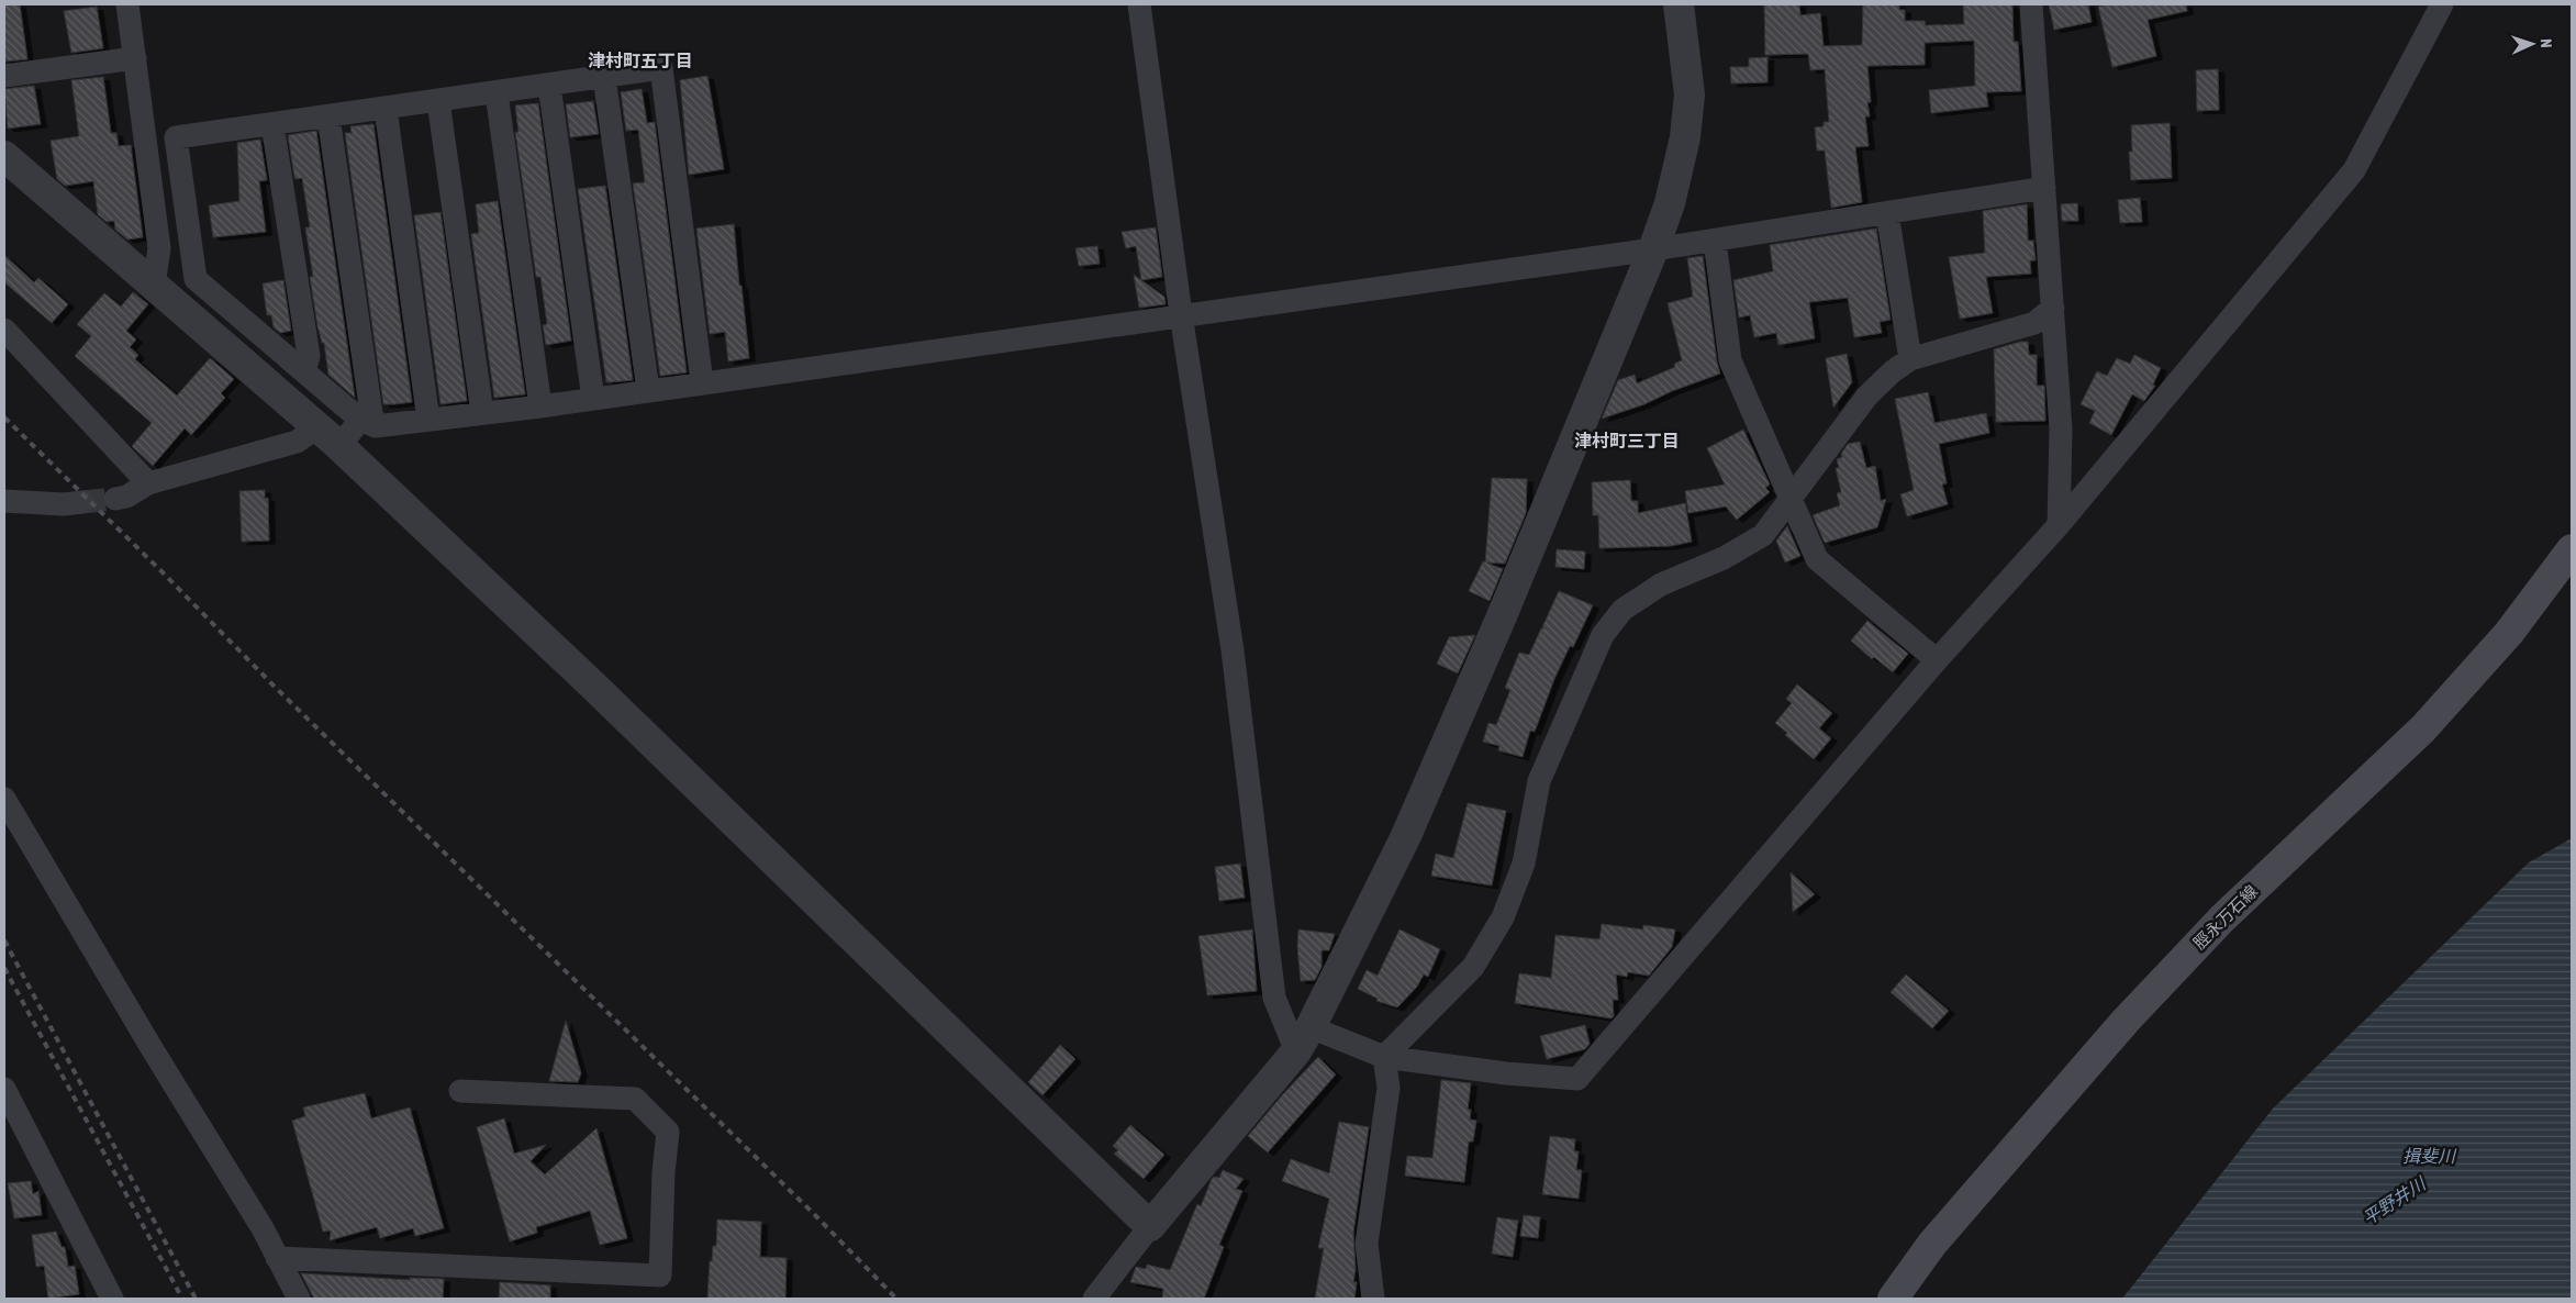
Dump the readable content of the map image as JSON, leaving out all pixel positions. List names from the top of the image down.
{
  "streets": {
    "main road": ["脛永万石線"]
  },
  "districts": ["津村町五丁目", "津村町三丁目"],
  "water": ["揖斐川", "平野井川"],
  "north": "right"
}
